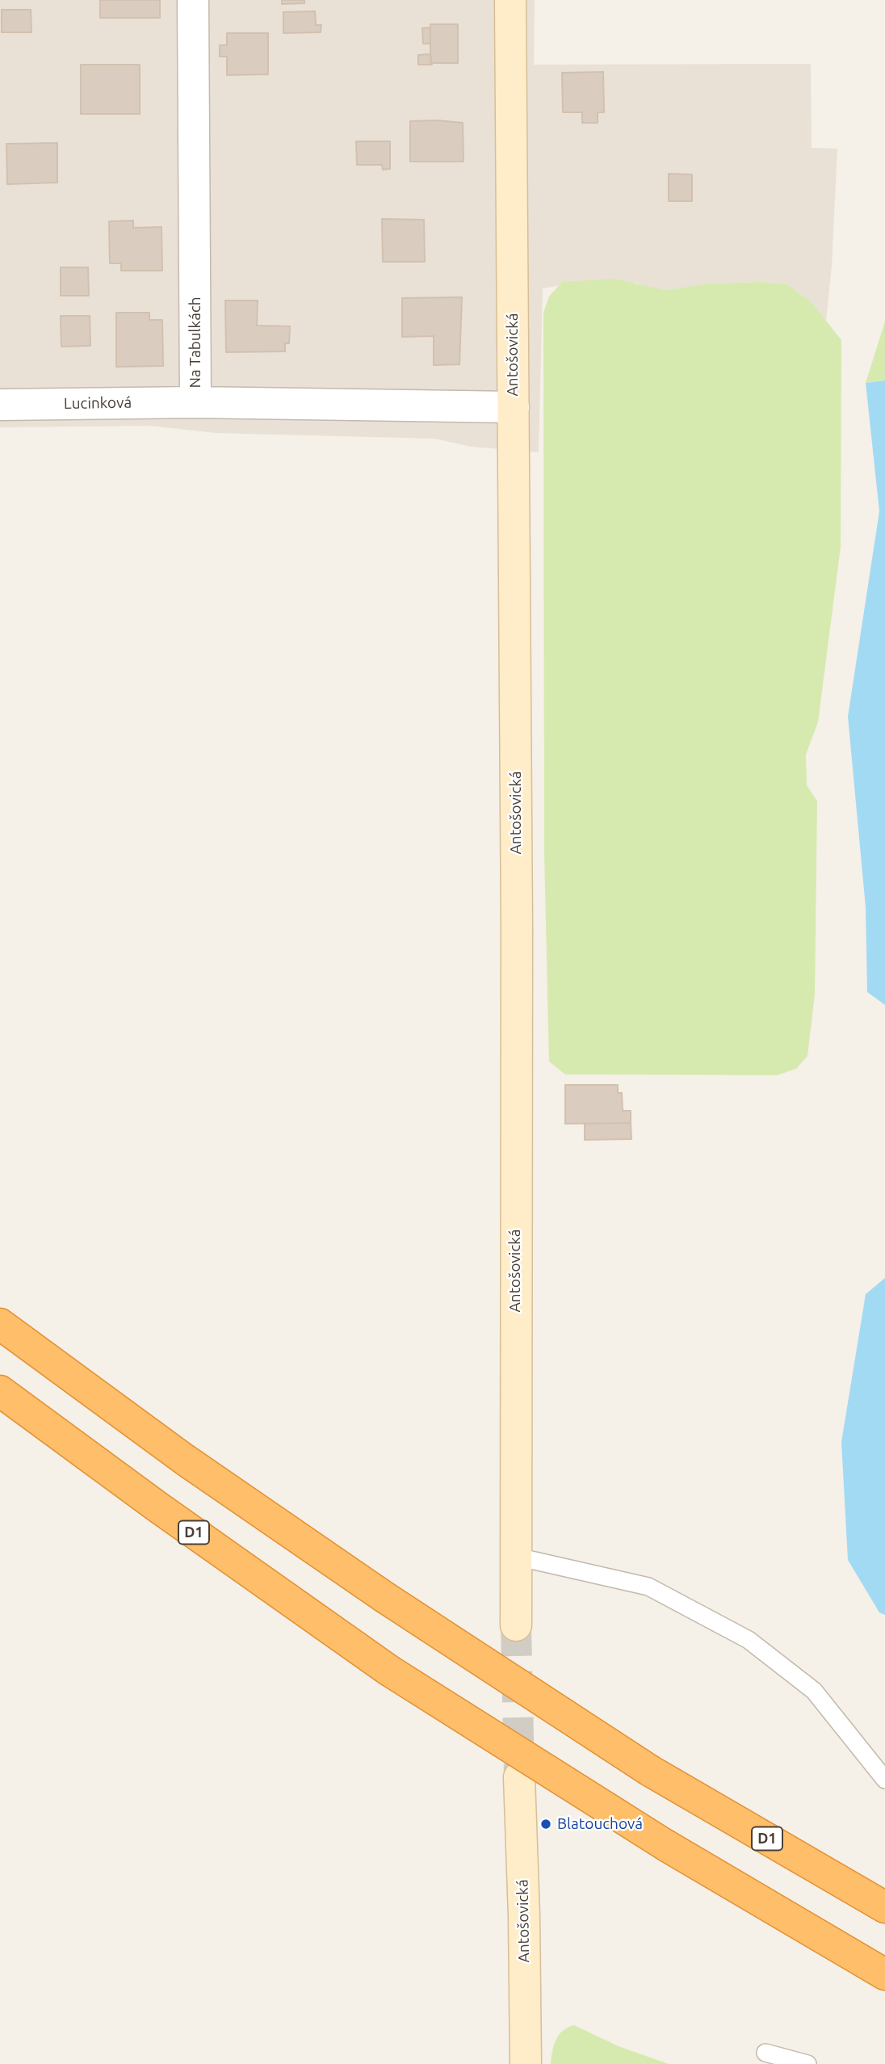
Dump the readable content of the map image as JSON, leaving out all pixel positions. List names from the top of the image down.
{
  "streets": {
    "highway": ["D1"],
    "street": ["Na Tabulkách", "Antošovická", "Lucinková"]
  },
  "crossings": [
    ["Na Tabulkách", "Antošovická"],
    ["Na Tabulkách", "Lucinková"]
  ],
  "places": ["Blatouchová"]
}
